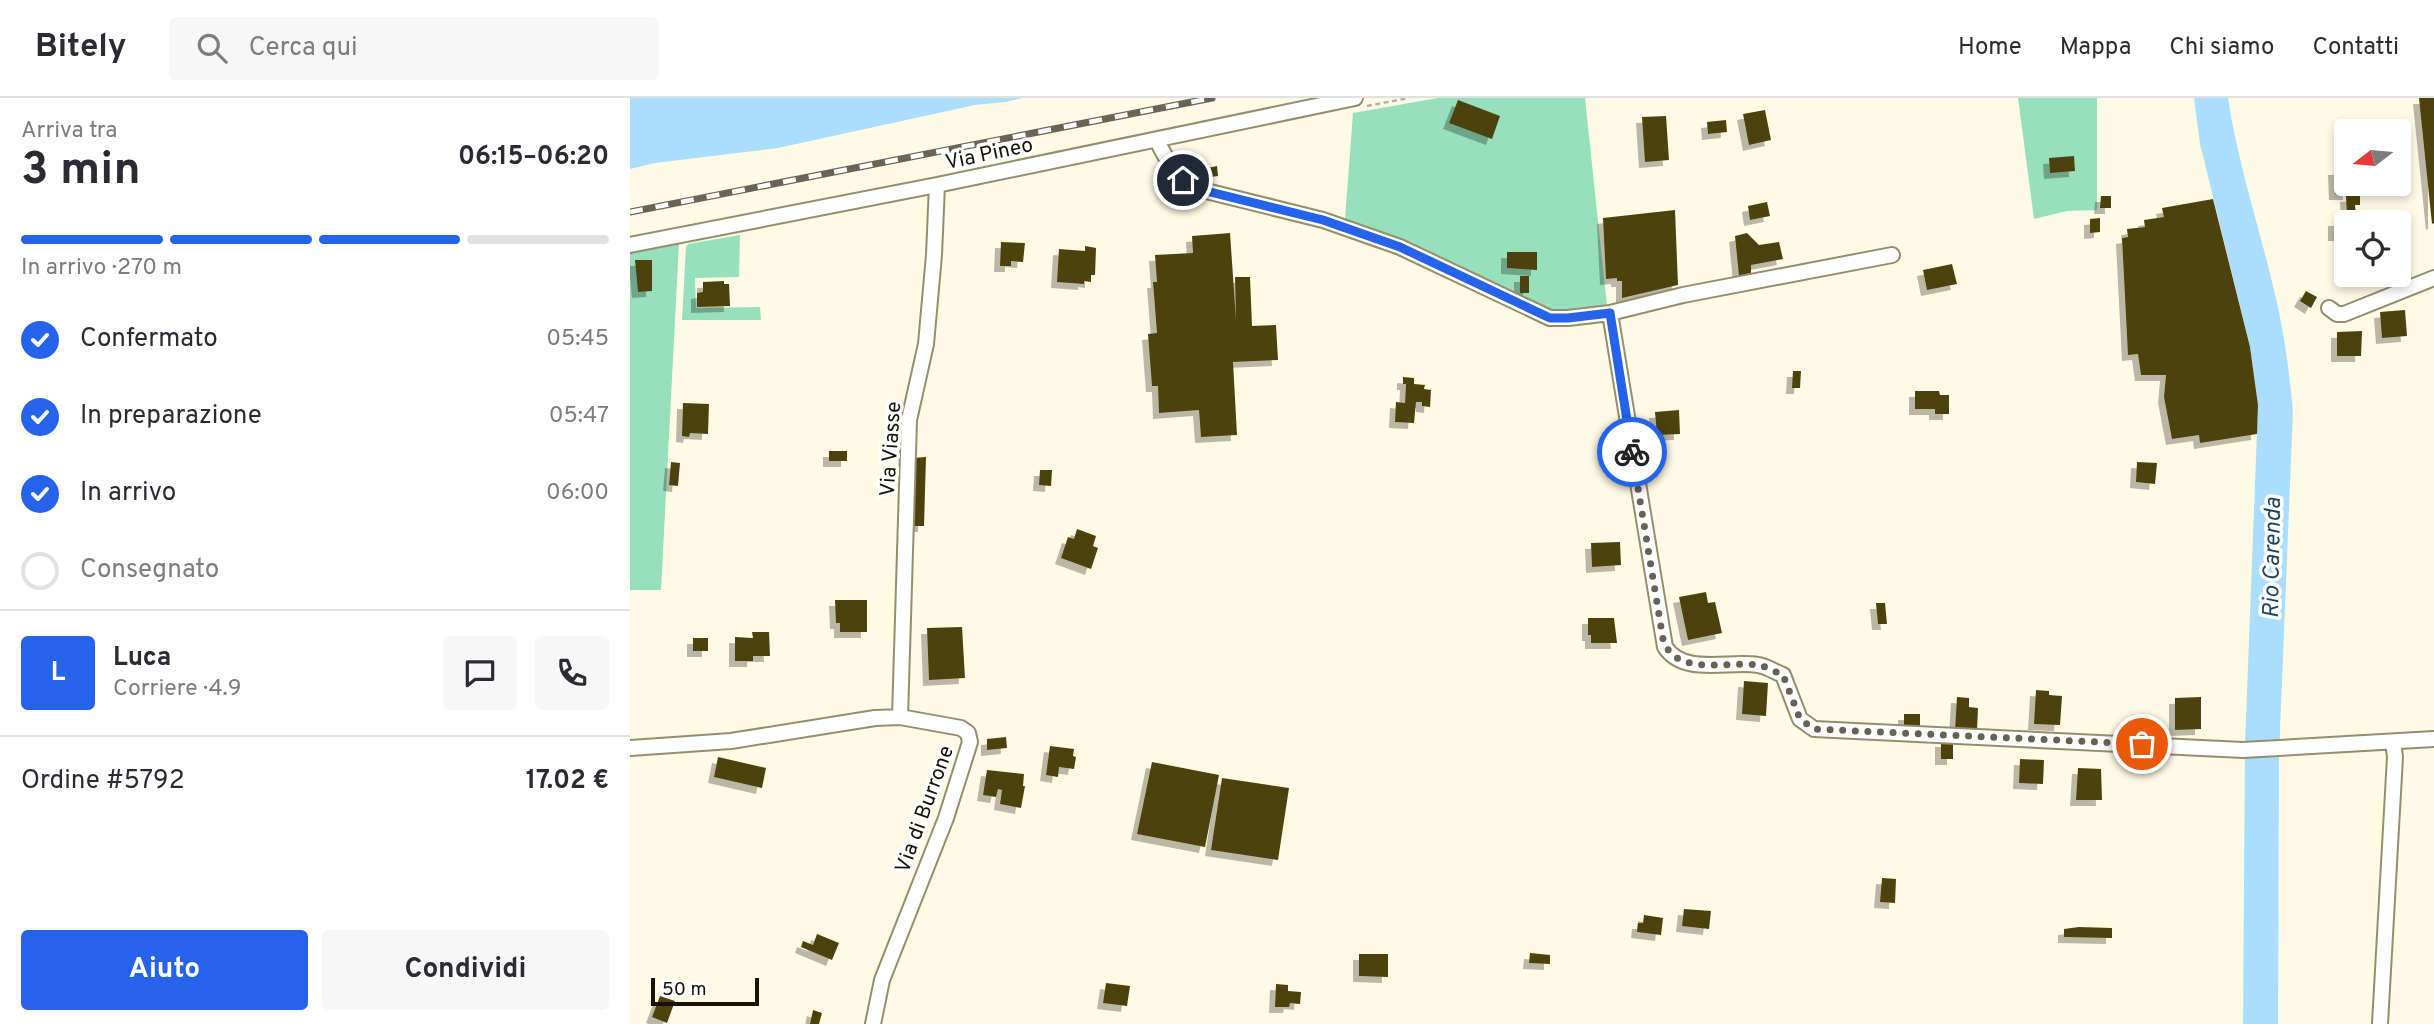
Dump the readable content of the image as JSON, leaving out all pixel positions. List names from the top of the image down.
{
  "streets": {
    "street": ["Via Pineo", "Via Viasse", "Via di Burrone"]
  },
  "crossings": [
    ["Via Pineo", "Via Viasse"],
    ["Via Viasse", "Via di Burrone"]
  ],
  "water": ["Rio Carenda"],
  "scale_bar": "50 m",
  "north": "left",
  "page": {
    "header": "Bitely",
    "search": "Cerca qui",
    "nav": [
      "Home",
      "Mappa",
      "Chi siamo",
      "Contatti"
    ],
    "heading": ["3 min", "Arriva tra", "06:15–06:20"],
    "panel": [
      "Luca",
      "Corriere · 4.9",
      "Ordine #5792",
      "17.02 €"
    ],
    "bar": "In arrivo · 270 m",
    "list": [
      ["Confermato", "05:45"],
      ["In preparazione", "05:47"],
      ["In arrivo", "06:00"],
      "Consegnato"
    ],
    "round": "L",
    "buttons": ["Aiuto", "Condividi"],
    "scale": "50 m"
  }
}
